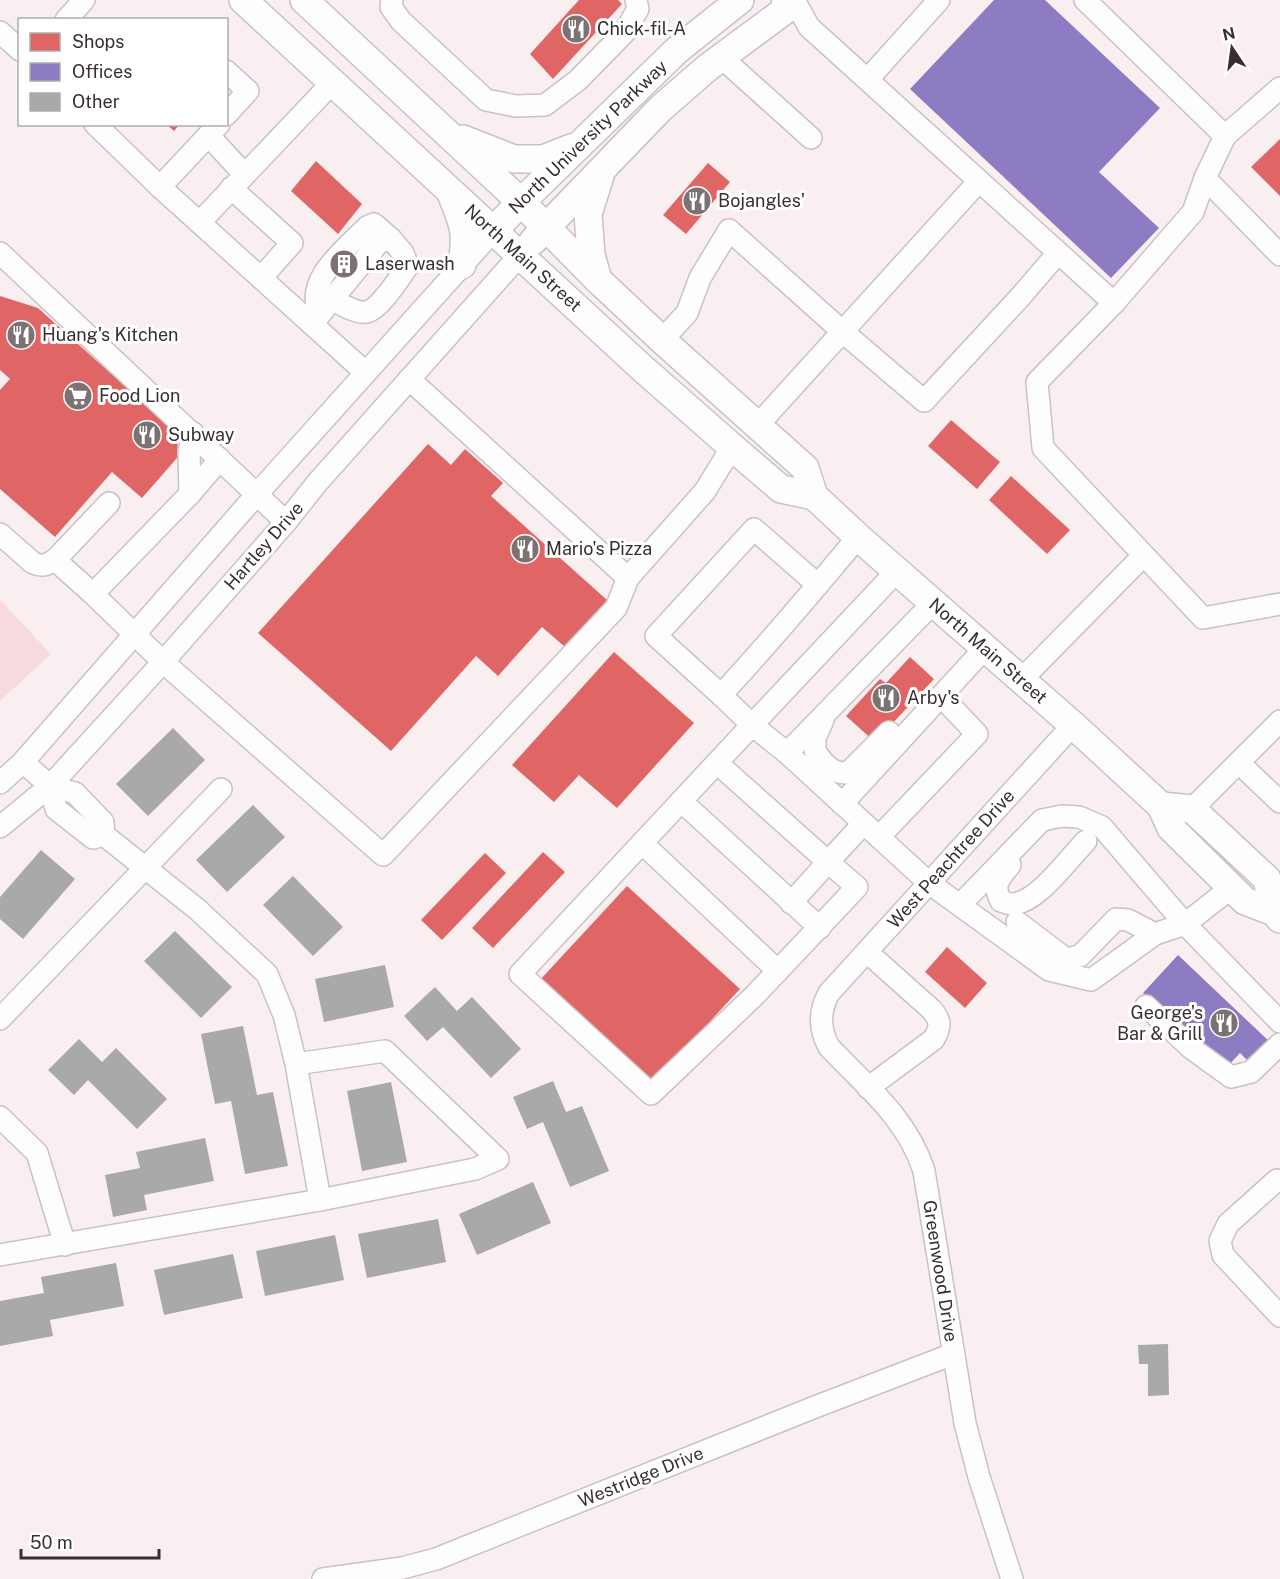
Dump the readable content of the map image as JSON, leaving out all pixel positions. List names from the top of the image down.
{
  "streets": {
    "main road": ["North University Parkway", "North Main Street"],
    "street": [
      "Hartley Drive",
      "West Peachtree Drive",
      "Greenwood Drive",
      "Westridge Drive"
    ]
  },
  "crossings": [
    ["North University Parkway", "North Main Street"],
    ["North University Parkway", "Hartley Drive"],
    ["North Main Street", "Hartley Drive"],
    ["North Main Street", "West Peachtree Drive"],
    ["West Peachtree Drive", "Greenwood Drive"],
    ["Greenwood Drive", "Westridge Drive"]
  ],
  "places": {
    "restaurant": [
      "Chick-fil-A",
      "Bojangles'",
      "Huang's Kitchen",
      "Subway",
      "Mario's Pizza",
      "Arby's",
      "George's Bar & Grill"
    ],
    "building": ["Laserwash"],
    "supermarket": ["Food Lion"]
  },
  "legend": ["Shops", "Offices", "Other"],
  "scale_bar": "50 m",
  "north": "top"
}
